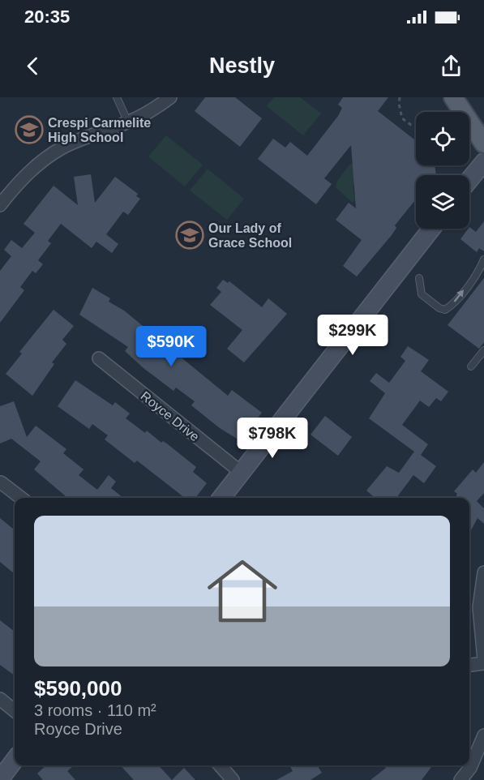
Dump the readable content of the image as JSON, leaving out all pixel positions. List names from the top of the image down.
{
  "streets": {
    "street": ["Royce Drive"]
  },
  "places": {
    "school or university": ["Crespi Carmelite High School", "Our Lady of Grace School"]
  },
  "page": {
    "status": "20:35",
    "header": "Nestly",
    "price": ["$299K", "$590K", "$798K"],
    "list": [
      {
        "name": "$590,000",
        "note": "3 rooms · 110 m² · Royce Drive"
      }
    ]
  }
}
